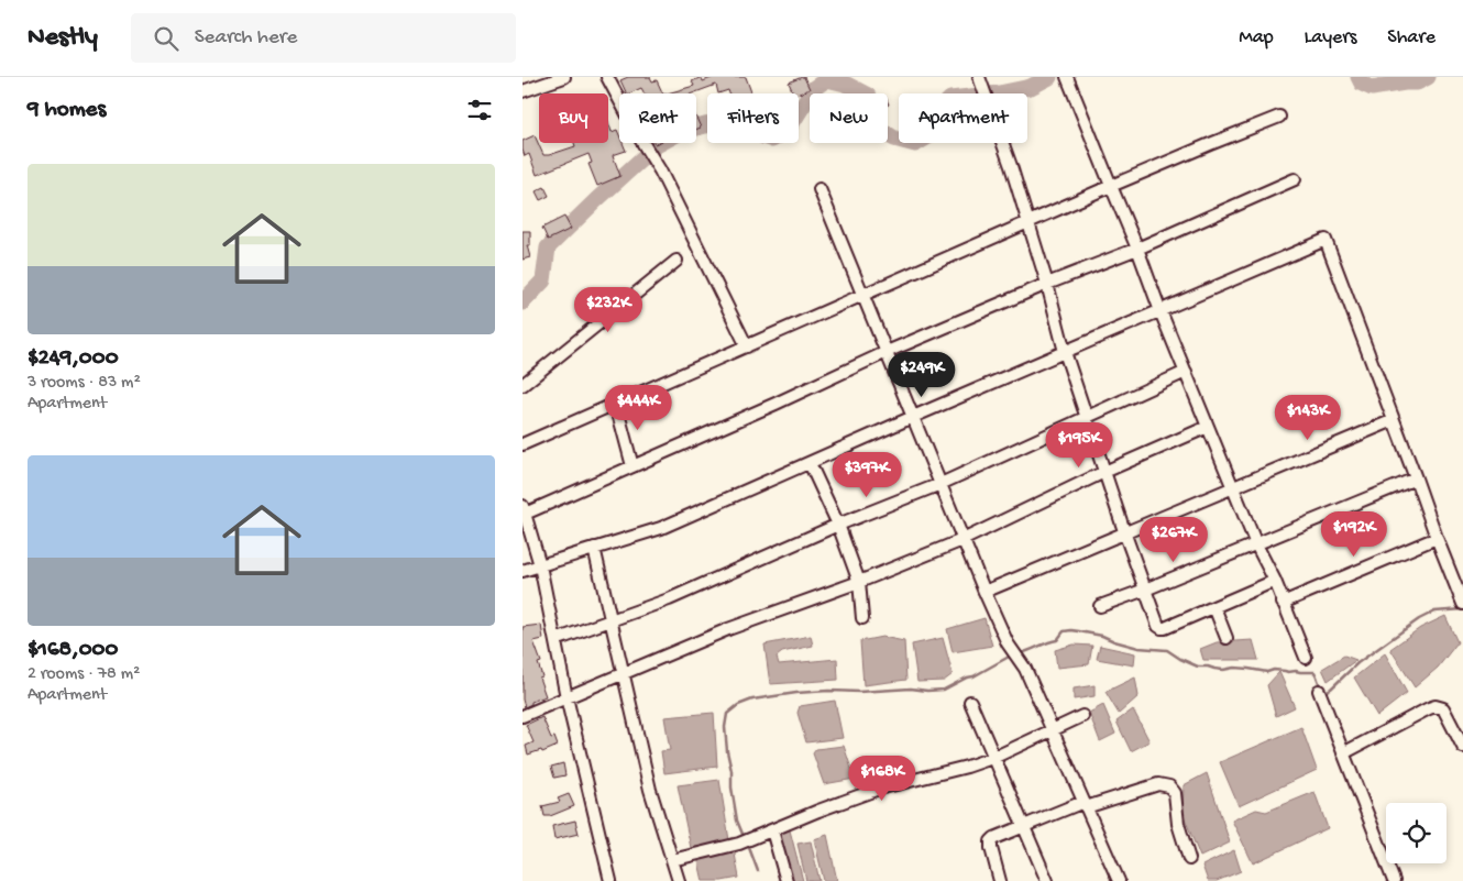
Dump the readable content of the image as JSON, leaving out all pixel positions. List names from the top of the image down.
{
  "page": {
    "header": "Nestly",
    "search": "Search here",
    "nav": ["Map", "Layers", "Share"],
    "heading": "9 homes",
    "chip": [
      "Buy",
      "Rent",
      "Filters",
      "New",
      "Apartment"
    ],
    "list": [
      {
        "name": "$249,000",
        "note": "3 rooms · 83 m² · Apartment"
      },
      {
        "name": "$168,000",
        "note": "2 rooms · 78 m² · Apartment"
      }
    ],
    "price": [
      "$232K",
      "$249K",
      "$444K",
      "$143K",
      "$195K",
      "$397K",
      "$192K",
      "$267K",
      "$168K"
    ]
  }
}
